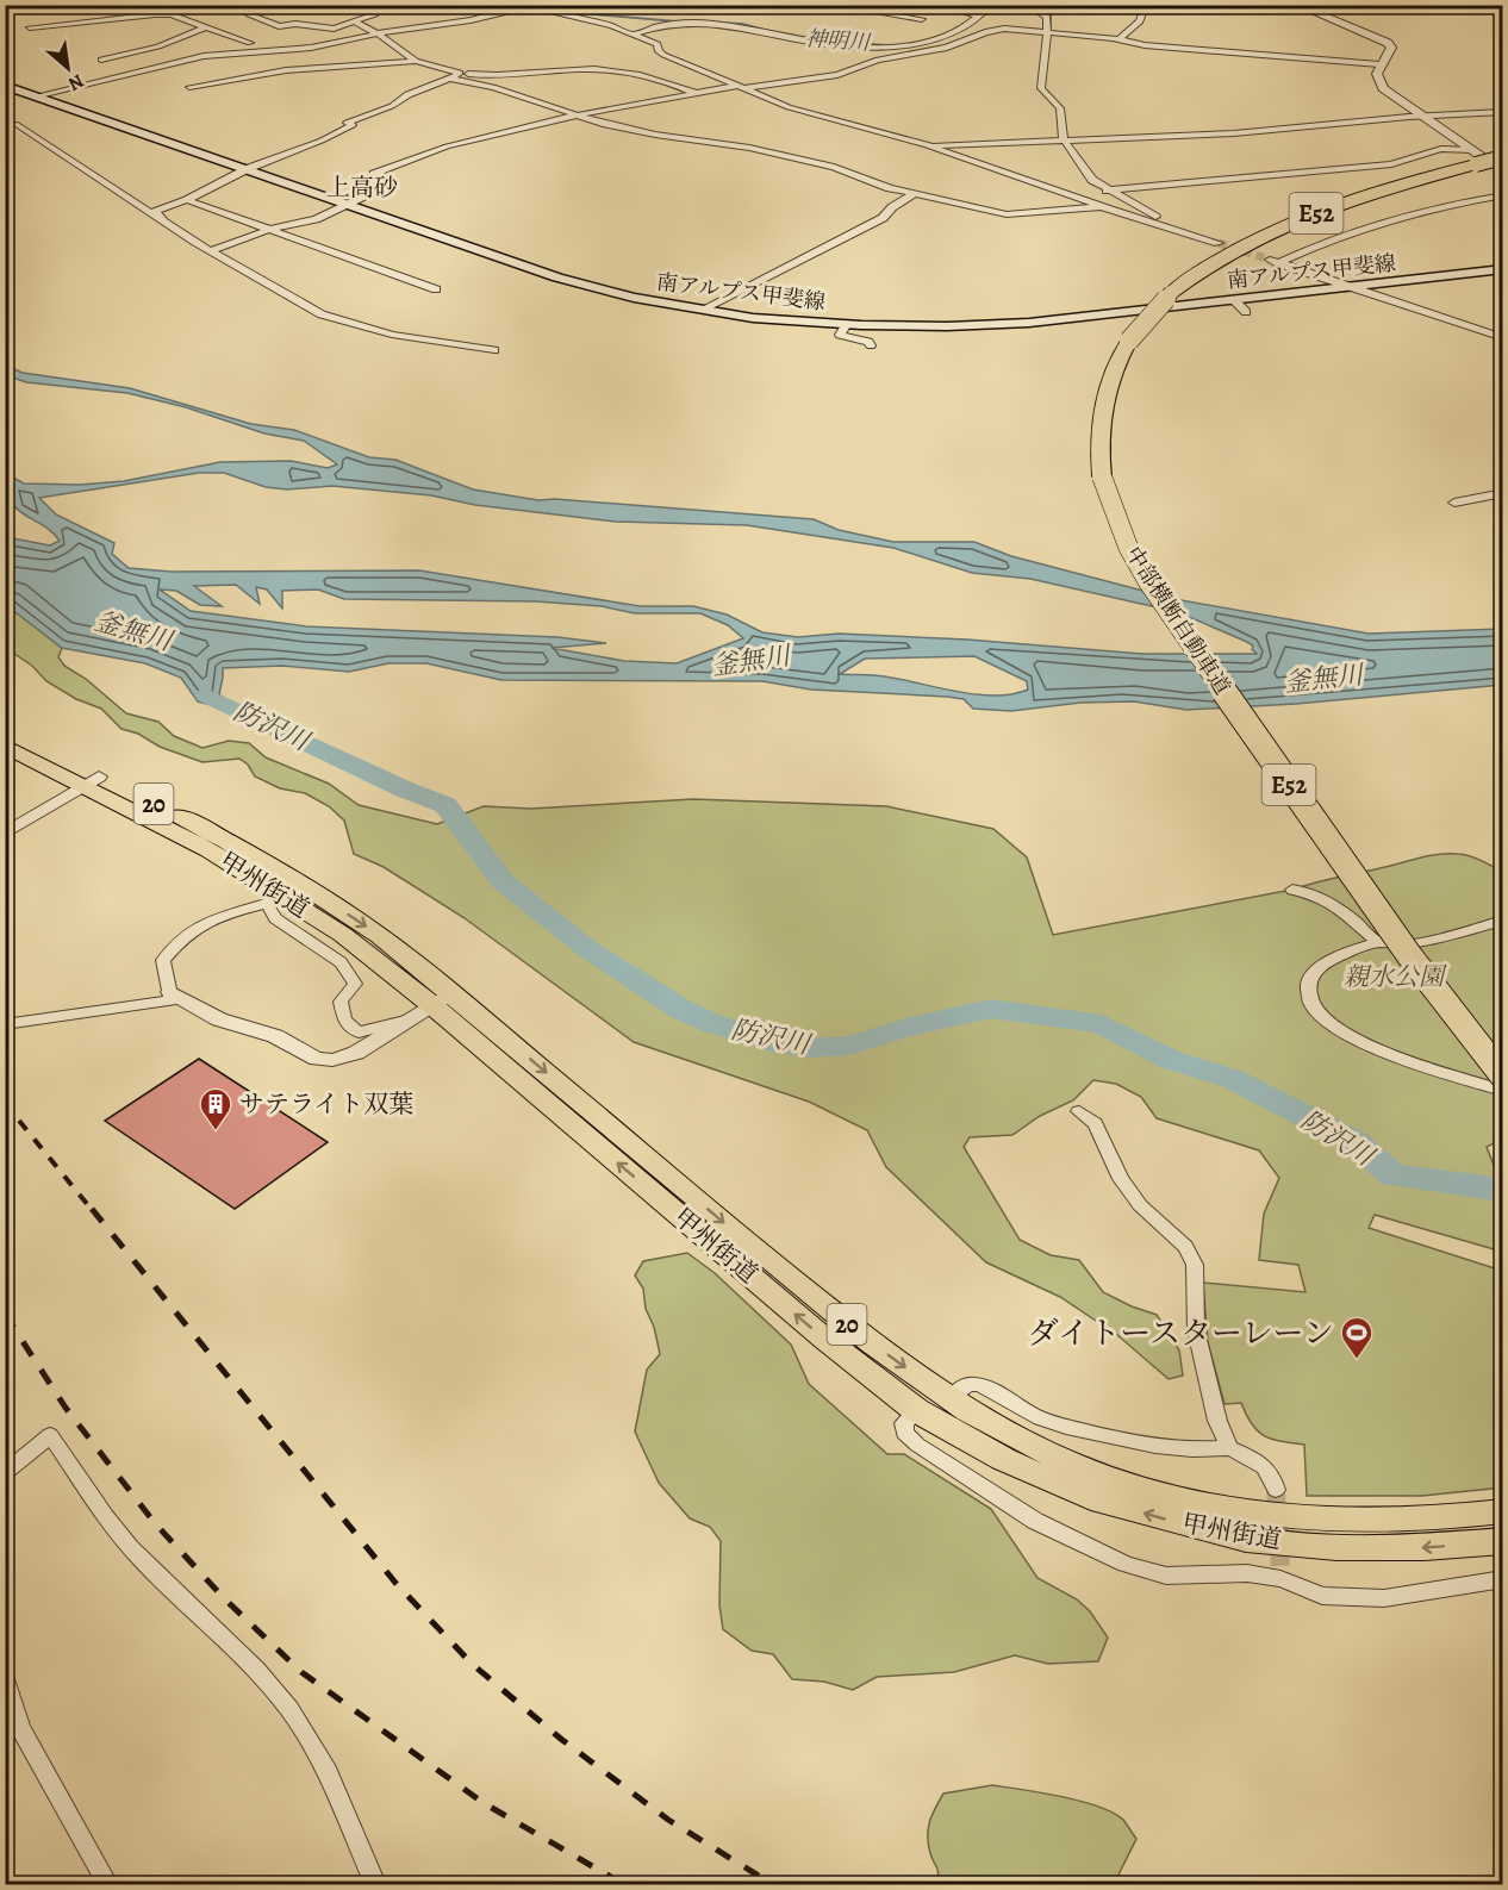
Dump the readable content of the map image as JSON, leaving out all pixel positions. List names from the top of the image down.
{
  "streets": {
    "highway": [
      "E52",
      "中部横断自動車道",
      "20",
      "甲州街道"
    ],
    "main road": ["南アルプス甲斐線"]
  },
  "districts": ["上高砂"],
  "water": ["神明川", "釜無川", "防沢川"],
  "parks": ["親水公園"],
  "places": {
    "building": ["サテライト双葉"],
    "sports": ["ダイトースターレーン"]
  },
  "north": "bottom right"
}
